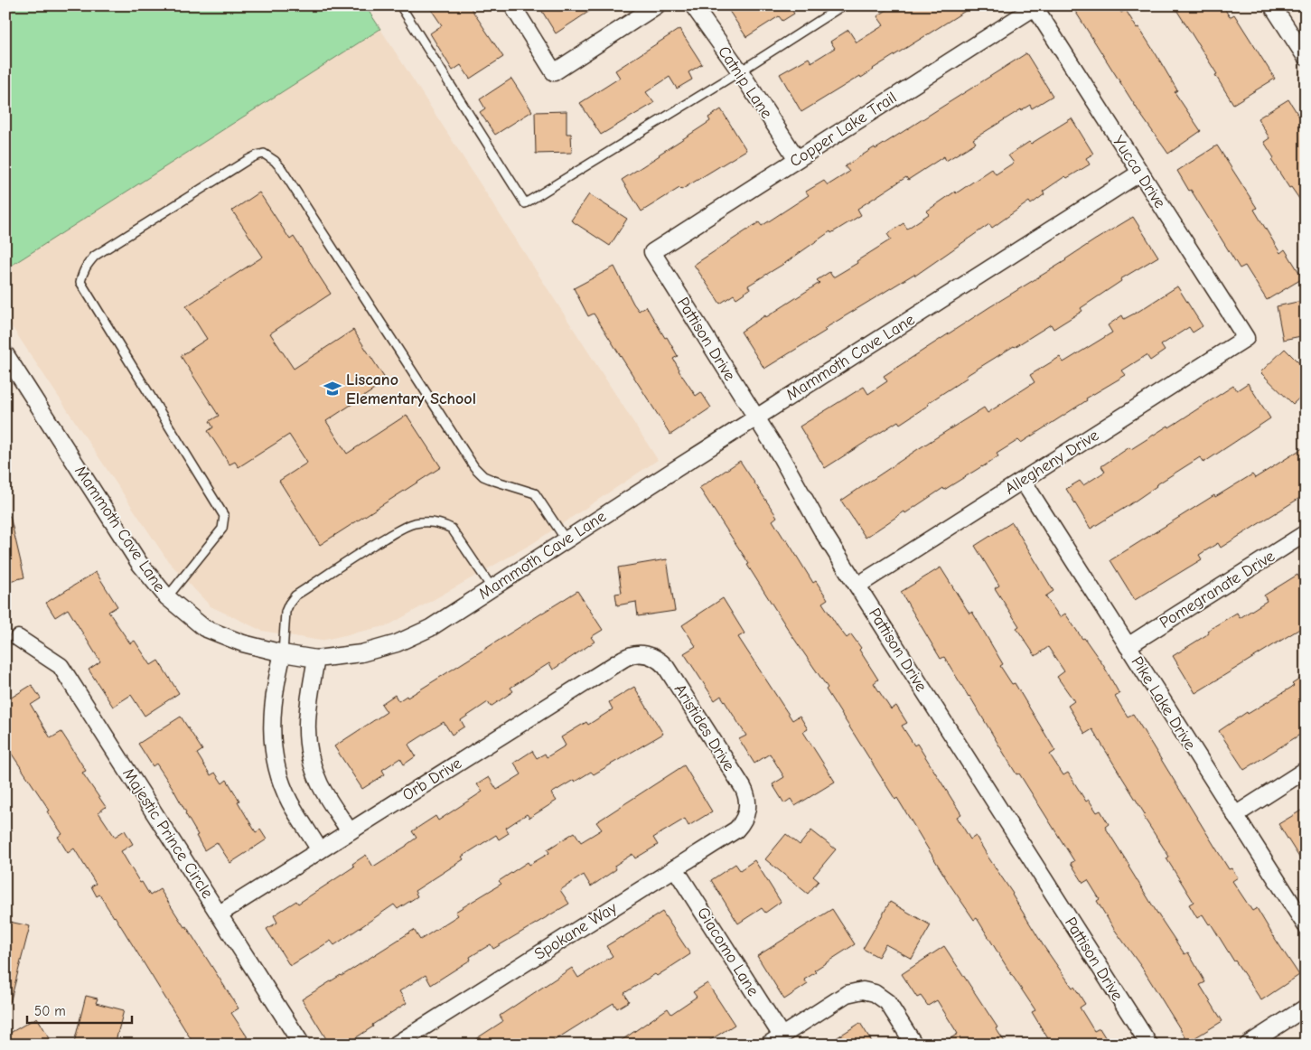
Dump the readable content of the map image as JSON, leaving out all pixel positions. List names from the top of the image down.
{
  "streets": {
    "street": [
      "Catnip Lane",
      "Copper Lake Trail",
      "Yucca Drive",
      "Pattison Drive",
      "Mammoth Cave Lane",
      "Allegheny Drive",
      "Pomegranate Drive",
      "Pike Lake Drive",
      "Aristides Drive",
      "Orb Drive",
      "Majestic Prince Circle",
      "Spokane Way",
      "Giacomo Lane"
    ]
  },
  "crossings": [
    ["Catnip Lane", "Copper Lake Trail"],
    ["Copper Lake Trail", "Yucca Drive"],
    ["Copper Lake Trail", "Pattison Drive"],
    ["Yucca Drive", "Mammoth Cave Lane"],
    ["Yucca Drive", "Allegheny Drive"],
    ["Pattison Drive", "Mammoth Cave Lane"],
    ["Pattison Drive", "Allegheny Drive"],
    ["Allegheny Drive", "Pike Lake Drive"],
    ["Pomegranate Drive", "Pike Lake Drive"],
    ["Aristides Drive", "Orb Drive"],
    ["Aristides Drive", "Spokane Way"],
    ["Orb Drive", "Majestic Prince Circle"],
    ["Spokane Way", "Giacomo Lane"]
  ],
  "places": {
    "school or university": ["Liscano Elementary School"]
  },
  "scale_bar": "50 m"
}
